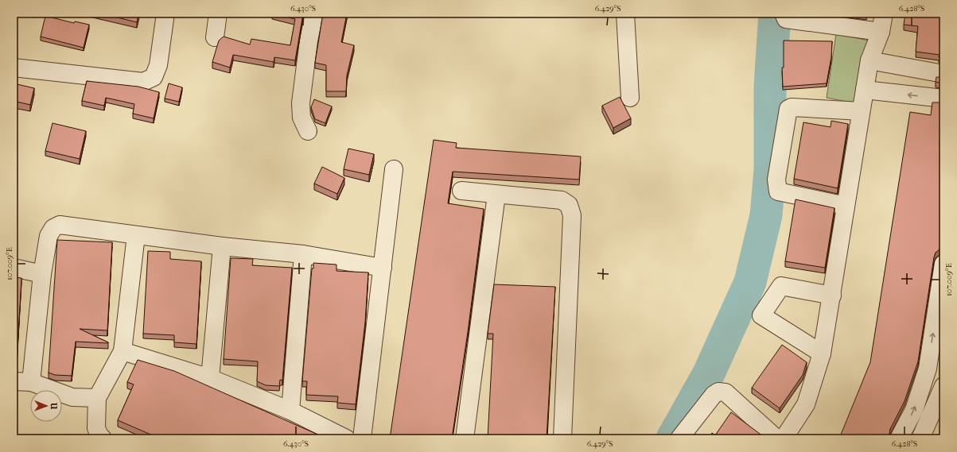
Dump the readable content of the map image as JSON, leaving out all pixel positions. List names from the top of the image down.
{
  "north": "right",
  "coordinates": [
    "6.430°S",
    "6.429°S",
    "6.428°S",
    "107.009°E"
  ]
}
